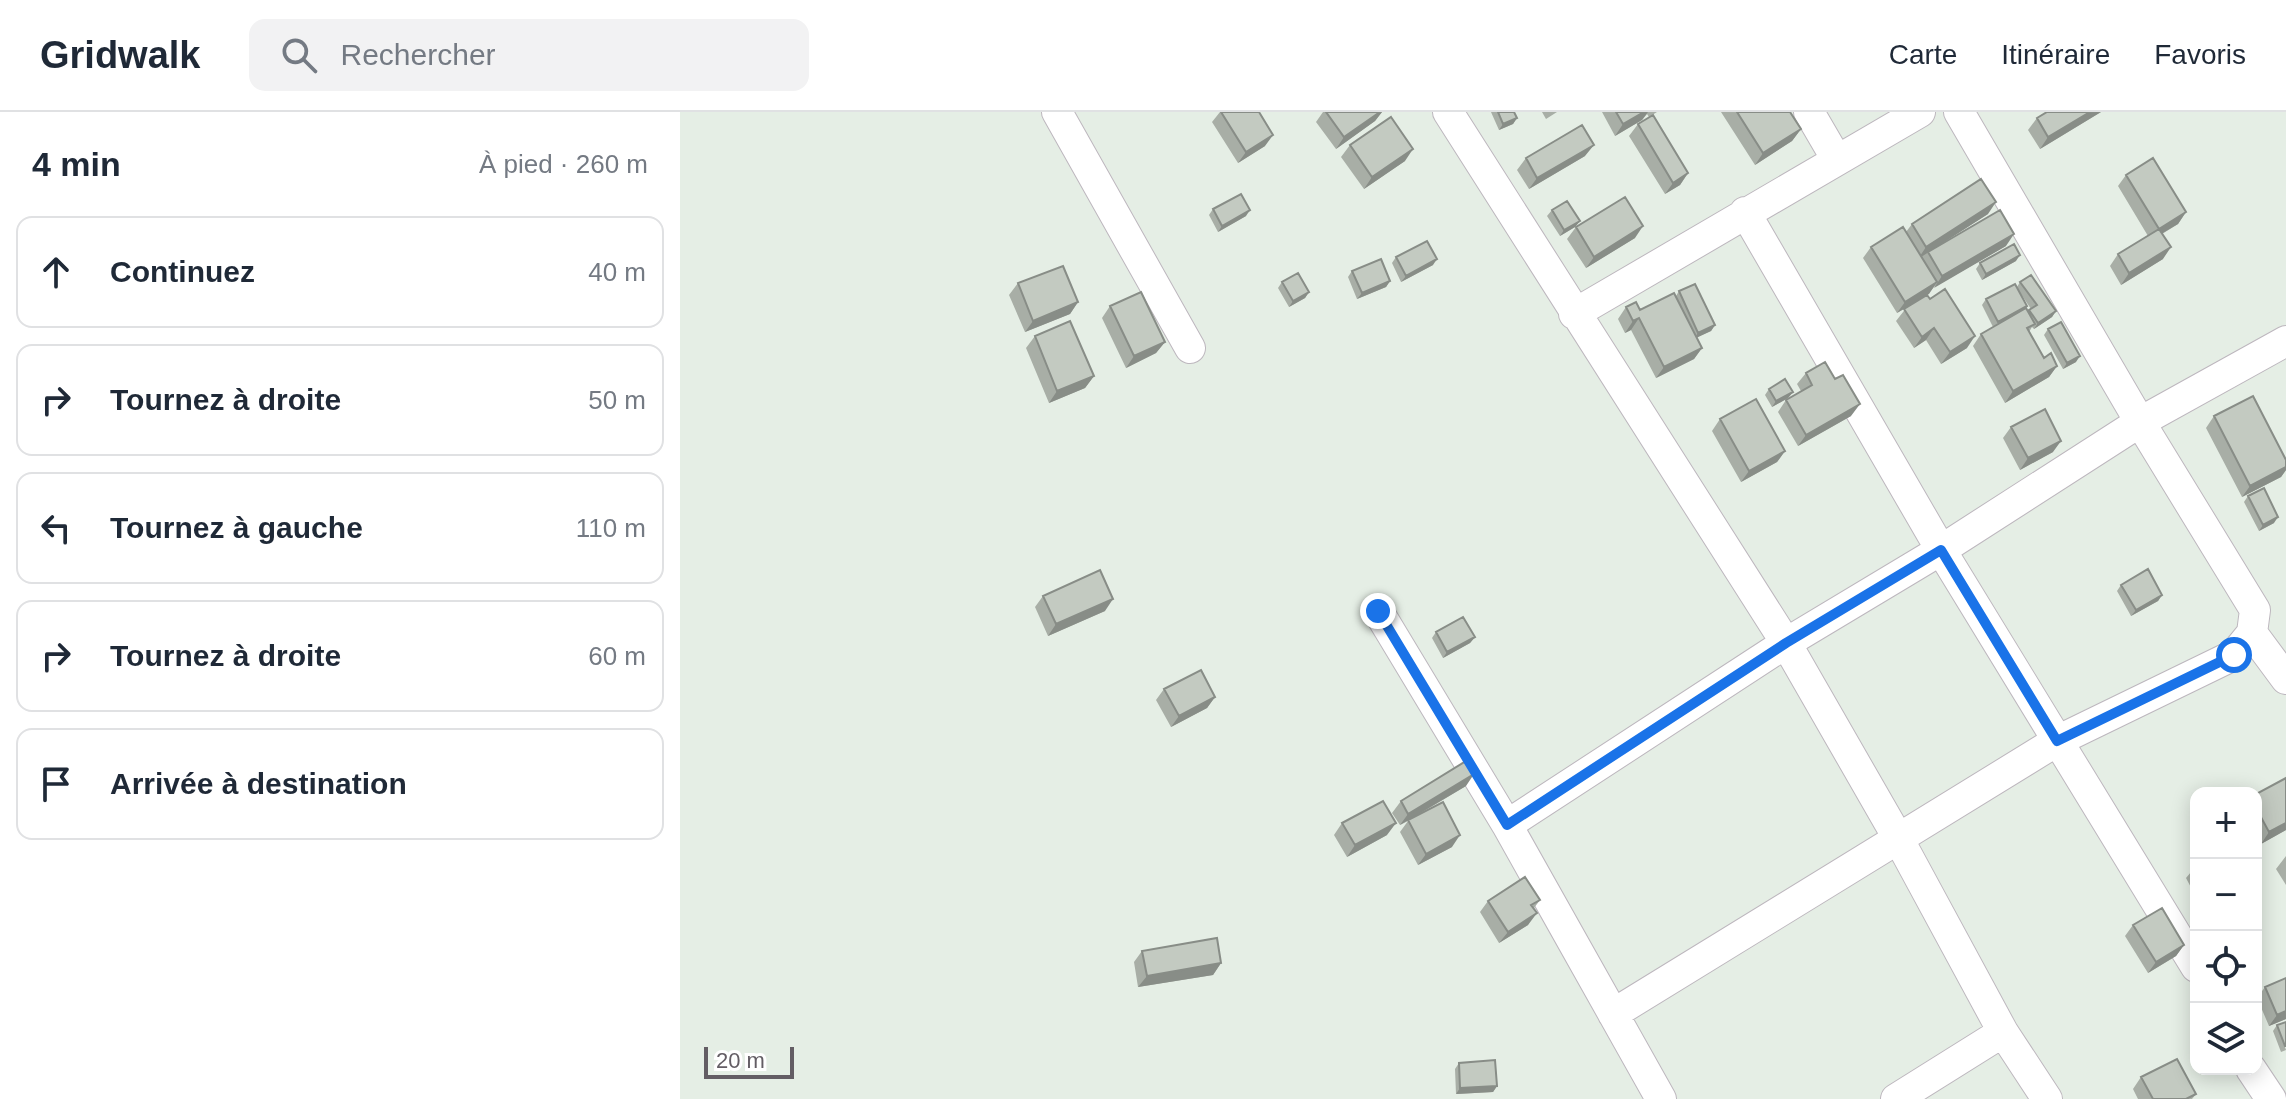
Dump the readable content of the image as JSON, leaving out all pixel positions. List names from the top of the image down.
{
  "scale_bar": "20 m",
  "page": {
    "header": "Gridwalk",
    "search": "Rechercher",
    "nav": ["Carte", "Itinéraire", "Favoris"],
    "heading": ["4 min", "À pied · 260 m"],
    "list": [
      ["Continuez", "40 m"],
      ["Tournez à droite", "50 m"],
      ["Tournez à gauche", "110 m"],
      ["Tournez à droite", "60 m"],
      "Arrivée à destination"
    ],
    "map_buttons": ["+", "−"],
    "scale": "20 m"
  }
}
